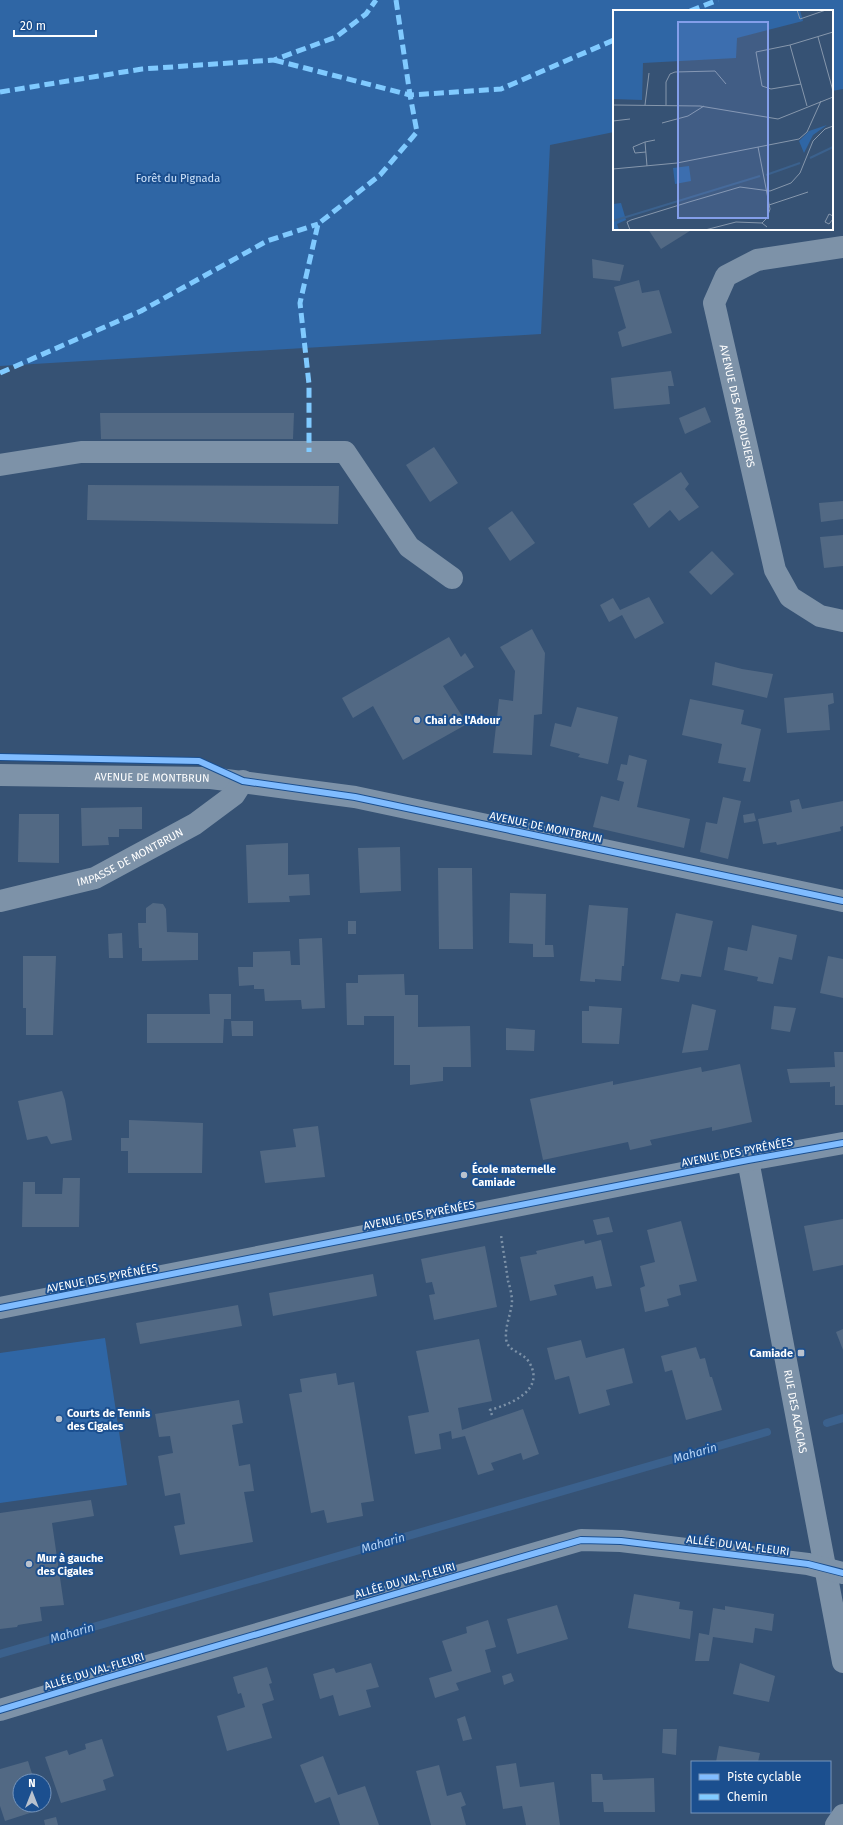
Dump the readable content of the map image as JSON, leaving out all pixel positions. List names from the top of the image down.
{
  "streets": {
    "street": [
      "AVENUE DES ARBOUSIERS",
      "AVENUE DE MONTBRUN",
      "IMPASSE DE MONTBRUN",
      "AVENUE DES PYRÉNÉES",
      "RUE DES ACACIAS",
      "ALLÉE DU VAL FLEURI"
    ]
  },
  "crossings": [
    ["AVENUE DE MONTBRUN", "IMPASSE DE MONTBRUN"],
    ["AVENUE DES PYRÉNÉES", "RUE DES ACACIAS"],
    ["RUE DES ACACIAS", "ALLÉE DU VAL FLEURI"]
  ],
  "water": ["Maharin"],
  "parks": ["Forêt du Pignada"],
  "places": {
    "other": [
      "Chai de l'Adour",
      "École maternelle Camiade",
      "Courts de Tennis des Cigales",
      "Mur à gauche des Cigales"
    ],
    "transit": ["Camiade"]
  },
  "legend": ["Piste cyclable", "Chemin"],
  "scale_bar": "20 m",
  "north": "top"
}
